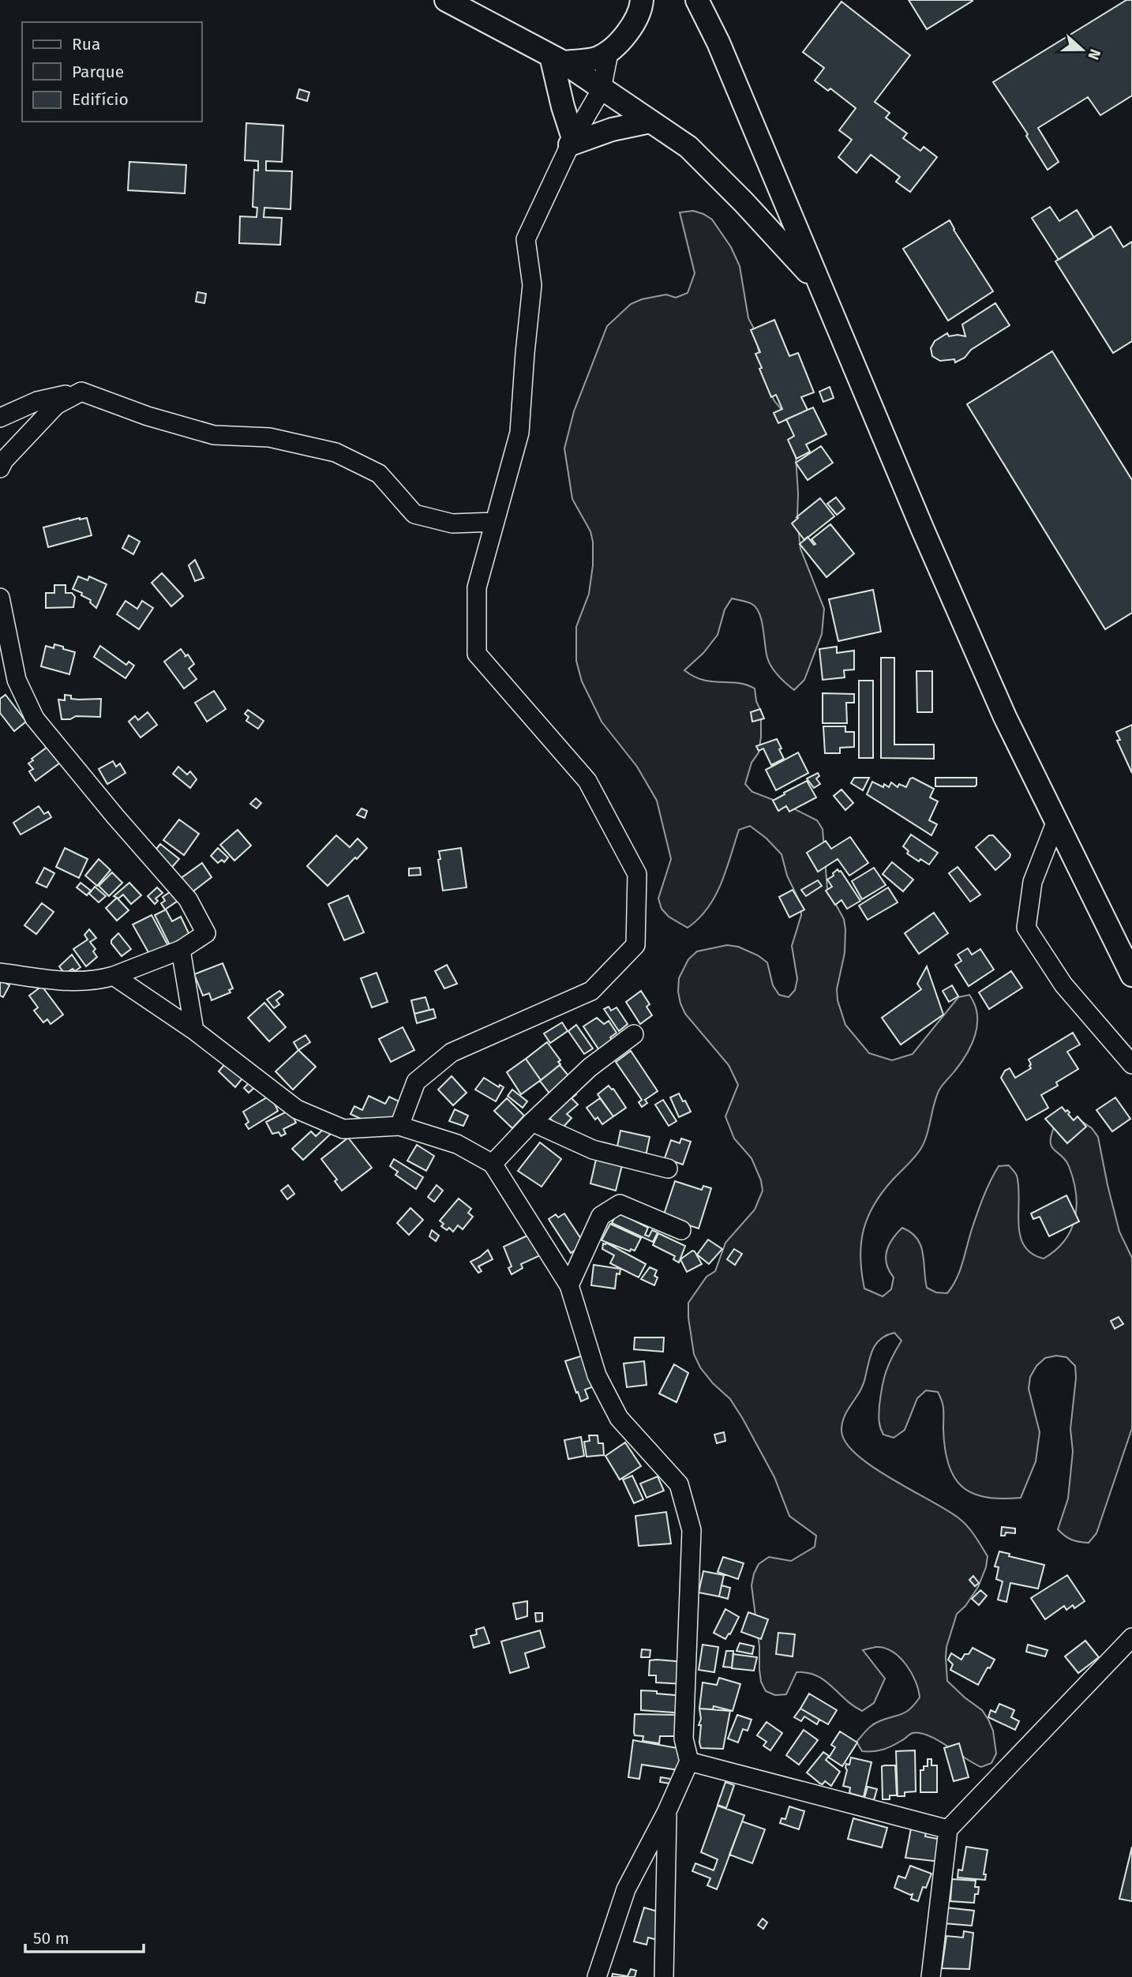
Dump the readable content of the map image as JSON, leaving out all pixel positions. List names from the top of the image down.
{
  "legend": ["Rua", "Parque", "Edifício"],
  "scale_bar": "50 m",
  "north": "right"
}
